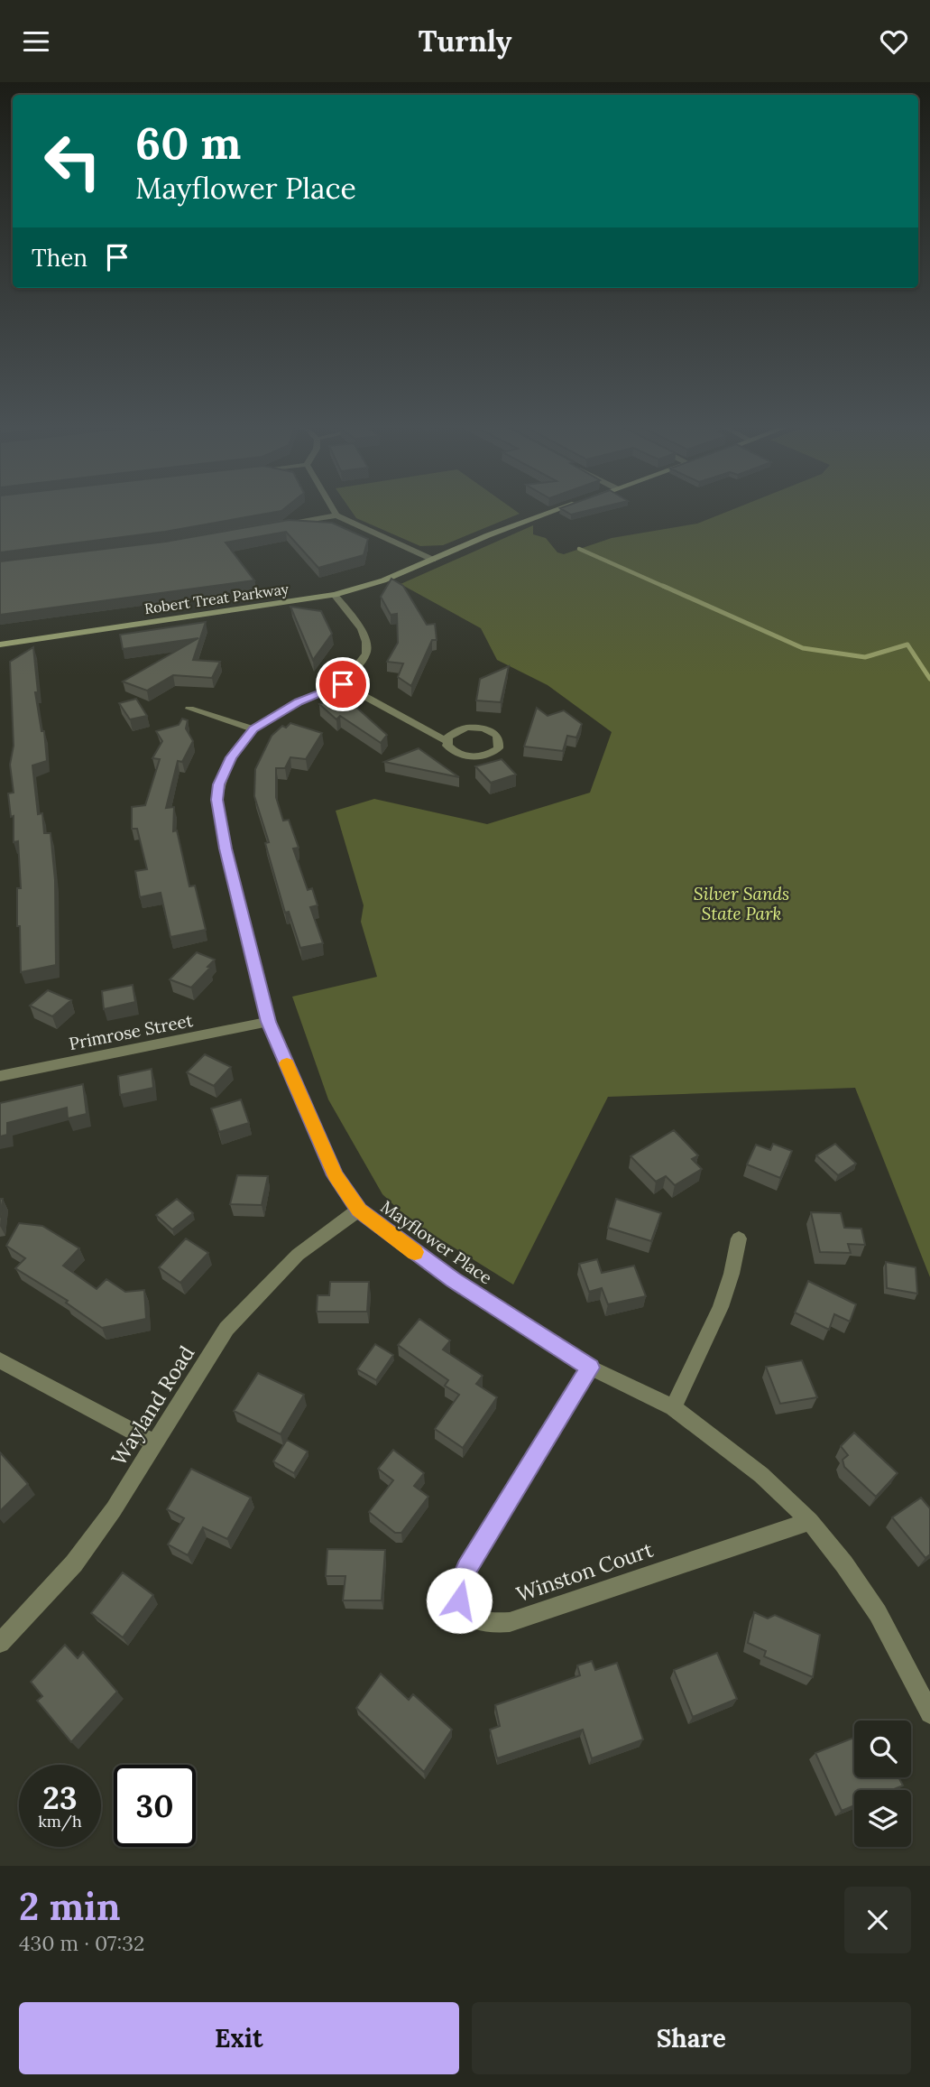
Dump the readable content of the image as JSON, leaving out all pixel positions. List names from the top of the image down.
{
  "streets": {
    "street": [
      "Robert Treat Parkway",
      "Primrose Street",
      "Mayflower Place",
      "Wayland Road",
      "Winston Court"
    ]
  },
  "crossings": [
    ["Primrose Street", "Mayflower Place"],
    ["Mayflower Place", "Wayland Road"],
    ["Mayflower Place", "Winston Court"]
  ],
  "parks": ["Silver Sands State Park"],
  "page": {
    "header": "Turnly",
    "turn": ["60 m", "Mayflower Place"],
    "then": "Then",
    "speed": "23 km/h",
    "limit": "30",
    "heading": ["2 min", "430 m · 07:32"],
    "buttons": ["Exit", "Share"]
  }
}
